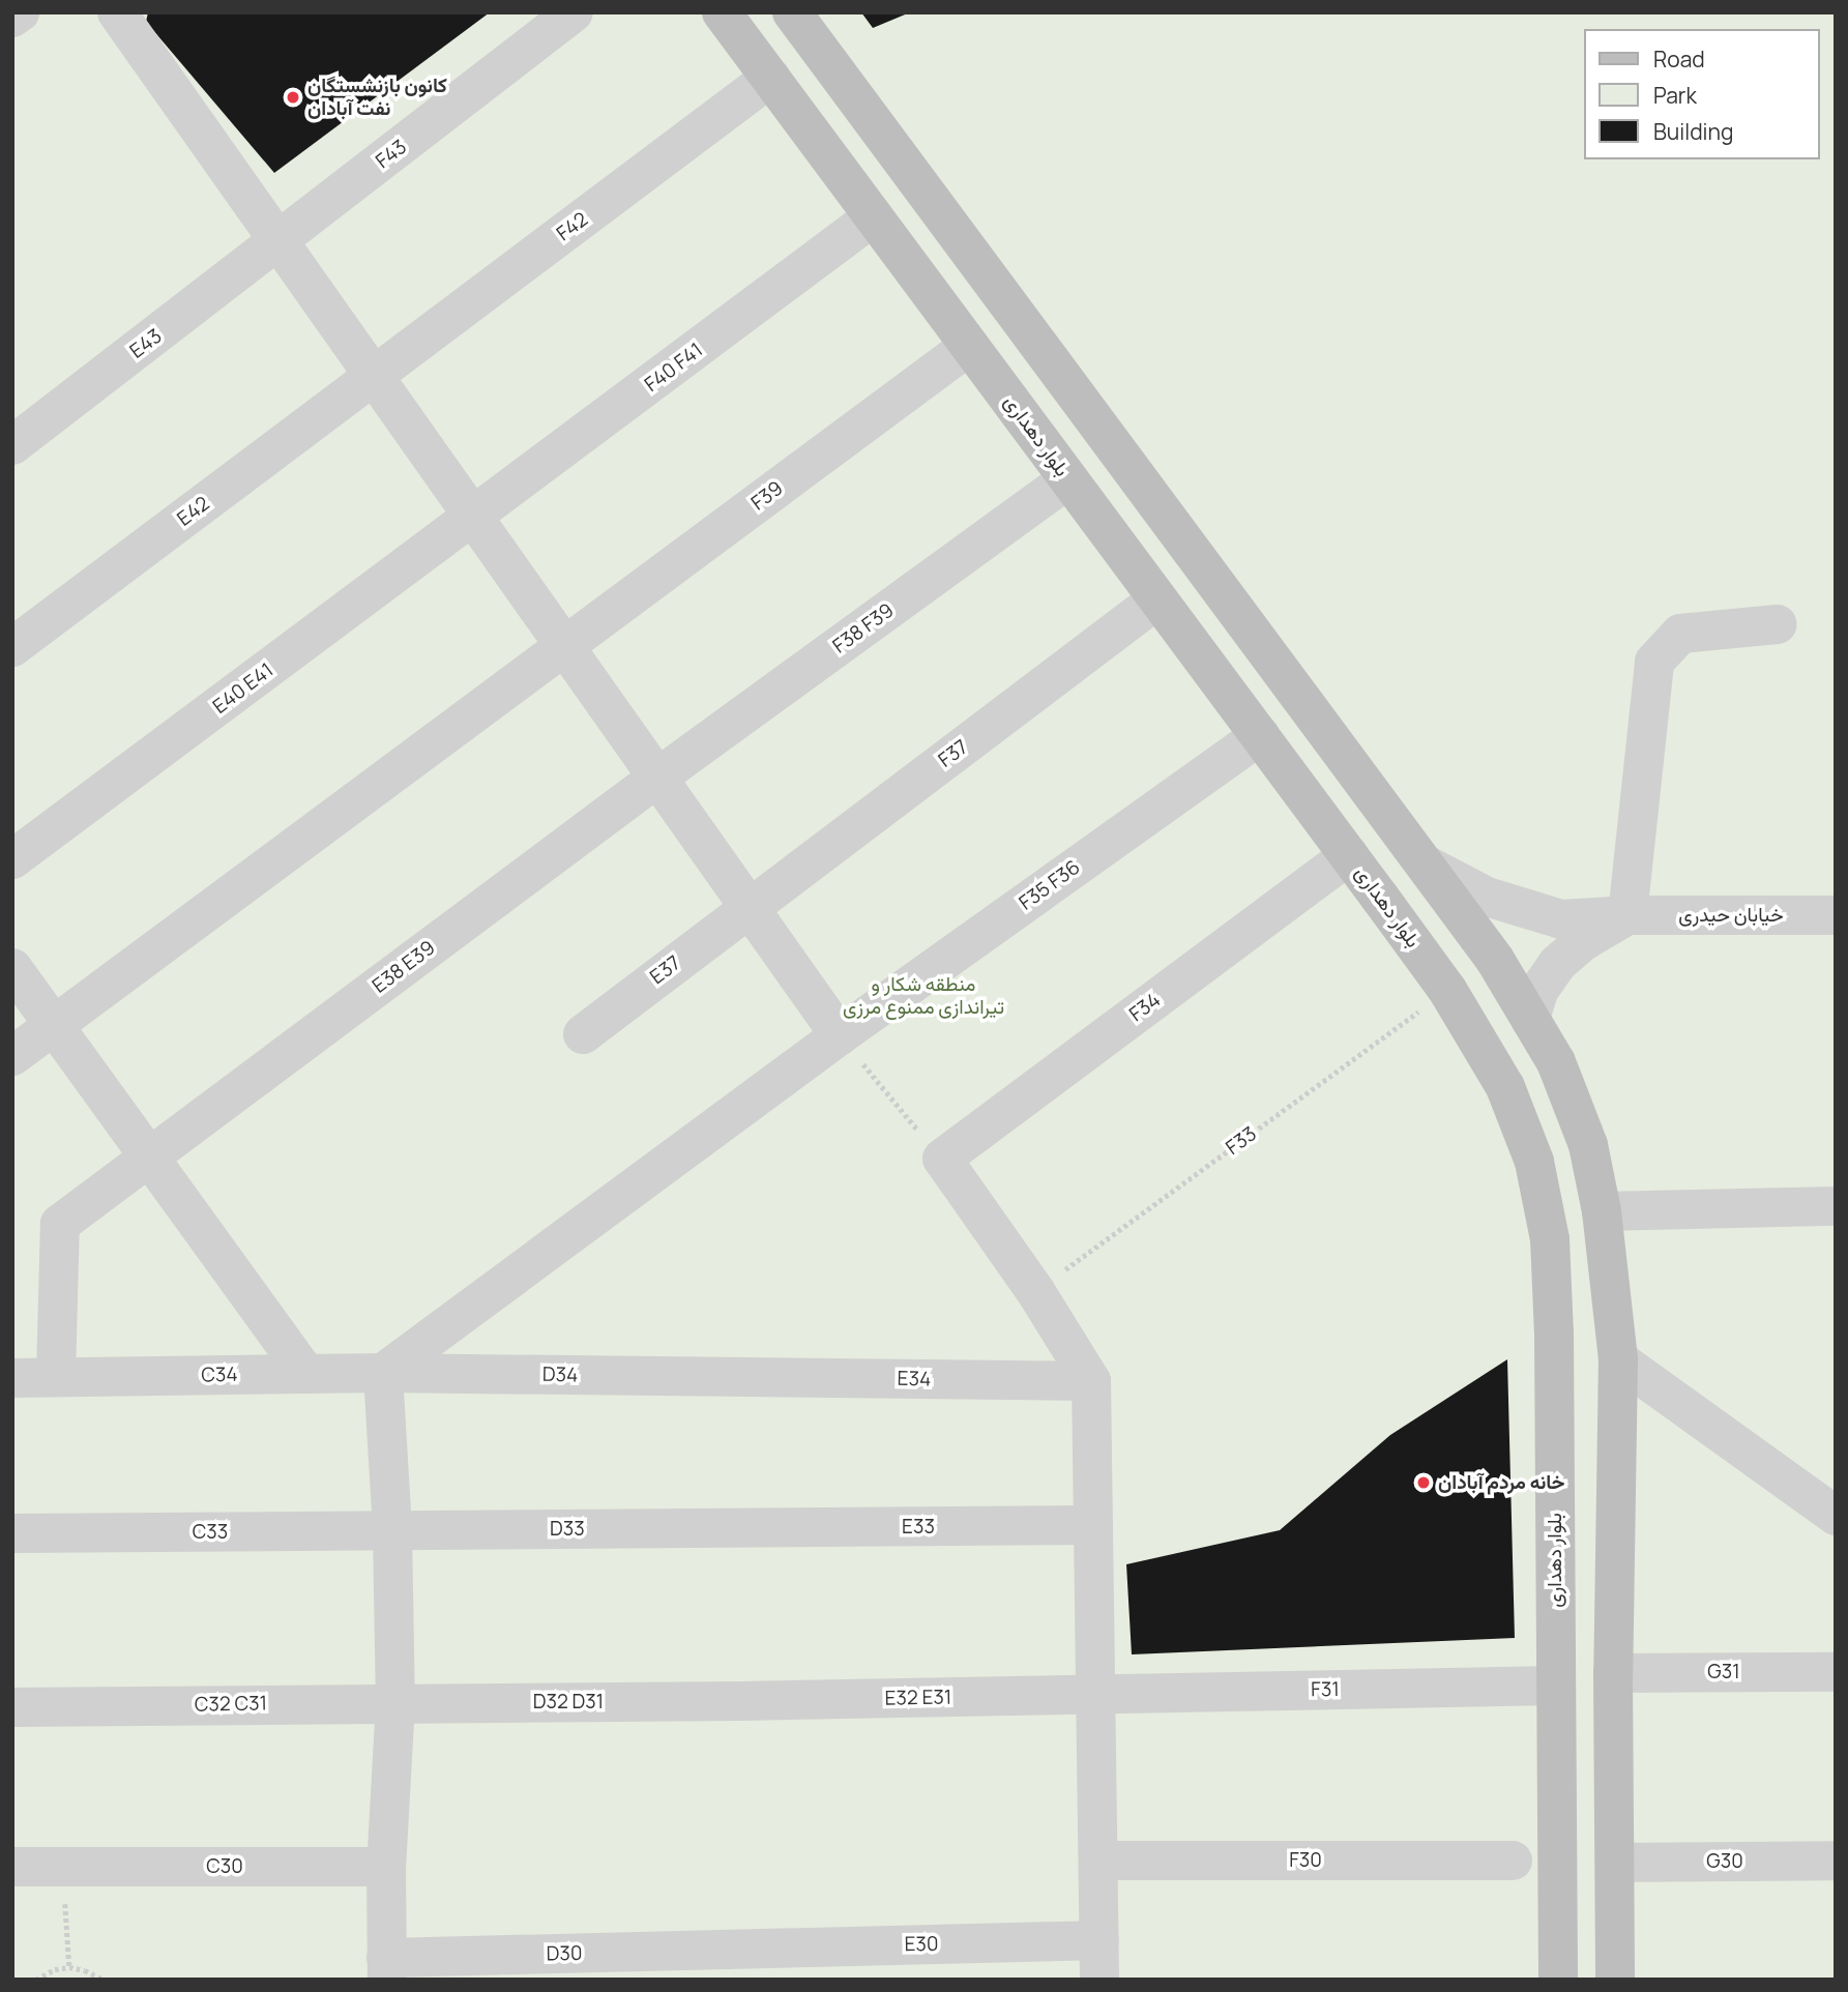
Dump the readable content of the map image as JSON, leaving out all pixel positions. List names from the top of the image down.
{
  "streets": {
    "main road": ["بلوار دهداری"],
    "street": [
      "F43",
      "F42",
      "E43",
      "F40 F41",
      "F39",
      "E42",
      "F38 F39",
      "E40 E41",
      "F37",
      "F35 F36",
      "خیابان حیدری",
      "E38 E39",
      "E37",
      "F34",
      "C34",
      "D34",
      "E34",
      "E33",
      "D33",
      "C33",
      "G31",
      "F31",
      "E32 E31",
      "D32 D31",
      "C32 C31",
      "F30",
      "G30",
      "C30",
      "E30",
      "D30"
    ],
    "path": ["F33"]
  },
  "crossings": [
    ["F43", "E43"],
    ["F42", "بلوار دهداری"],
    ["F42", "E42"],
    ["F40 F41", "بلوار دهداری"],
    ["F40 F41", "E40 E41"],
    ["بلوار دهداری", "F39"],
    ["بلوار دهداری", "F38 F39"],
    ["بلوار دهداری", "F37"],
    ["بلوار دهداری", "F35 F36"],
    ["بلوار دهداری", "F34"],
    ["بلوار دهداری", "F33"],
    ["بلوار دهداری", "F31"],
    ["F38 F39", "E38 E39"],
    ["F37", "E37"],
    ["F35 F36", "C34"],
    ["F35 F36", "D34"],
    ["E38 E39", "C34"],
    ["C34", "D34"],
    ["D34", "E34"],
    ["E33", "D33"],
    ["D33", "C33"],
    ["F31", "E32 E31"],
    ["E32 E31", "D32 D31"],
    ["D32 D31", "C32 C31"],
    ["E30", "D30"]
  ],
  "parks": ["منطقه شکار و تیراندازی ممنوع مرزی"],
  "places": ["کانون بازنشستگان نفت آبادان", "خانه مردم آبادان"],
  "legend": ["Road", "Park", "Building"]
}
